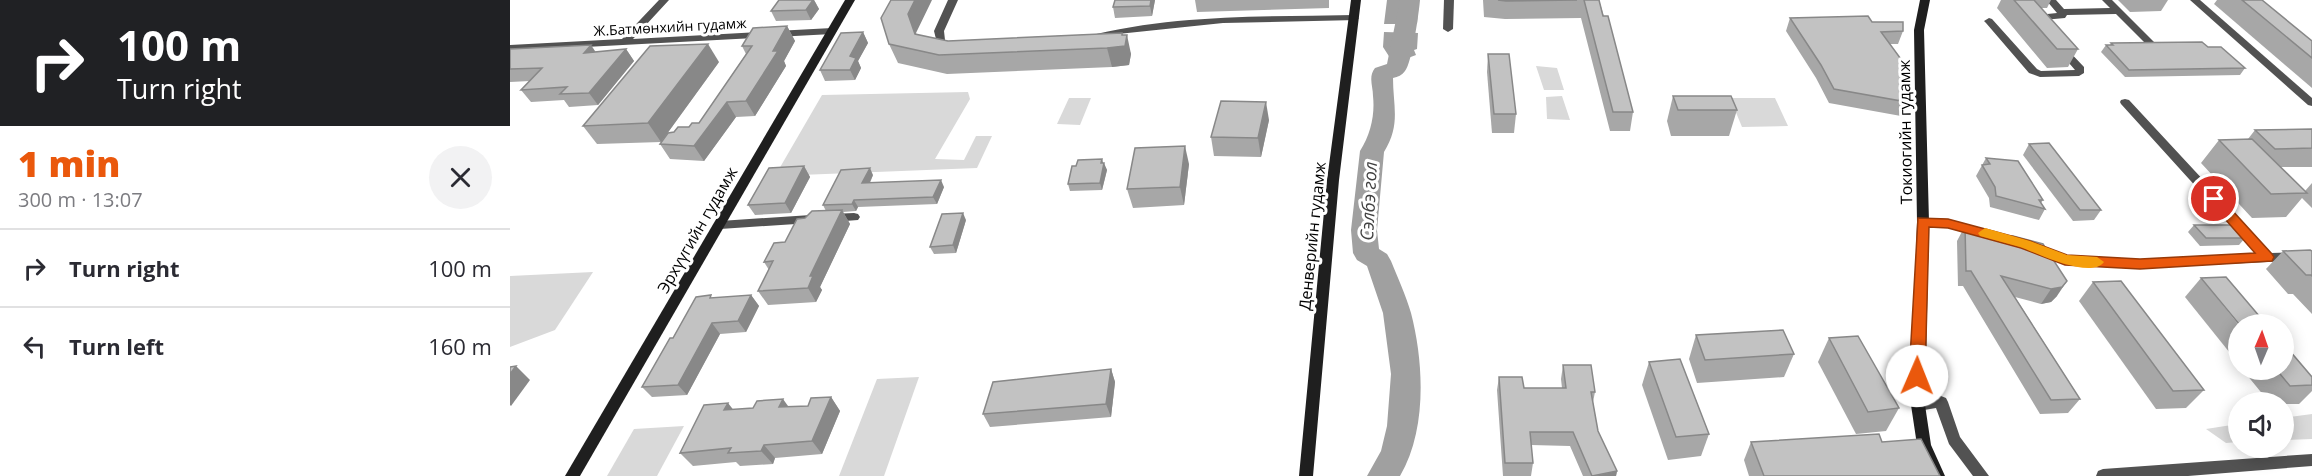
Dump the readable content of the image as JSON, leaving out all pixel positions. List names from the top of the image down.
{
  "streets": {
    "main road": ["Токиогийн гудамж", "Эрхүүгийн гудамж", "Денверийн гудамж"],
    "street": ["Ж.Батмөнхийн гудамж"]
  },
  "crossings": [
    ["Ж.Батмөнхийн гудамж", "Эрхүүгийн гудамж"]
  ],
  "water": ["Сэлбэ гол"],
  "north": "top",
  "page": {
    "turn": ["100 m", "Turn right"],
    "heading": ["1 min", "300 m · 13:07"],
    "list": [
      {
        "name": "Turn right",
        "value": "100 m"
      },
      {
        "name": "Turn left",
        "value": "160 m"
      }
    ]
  }
}
